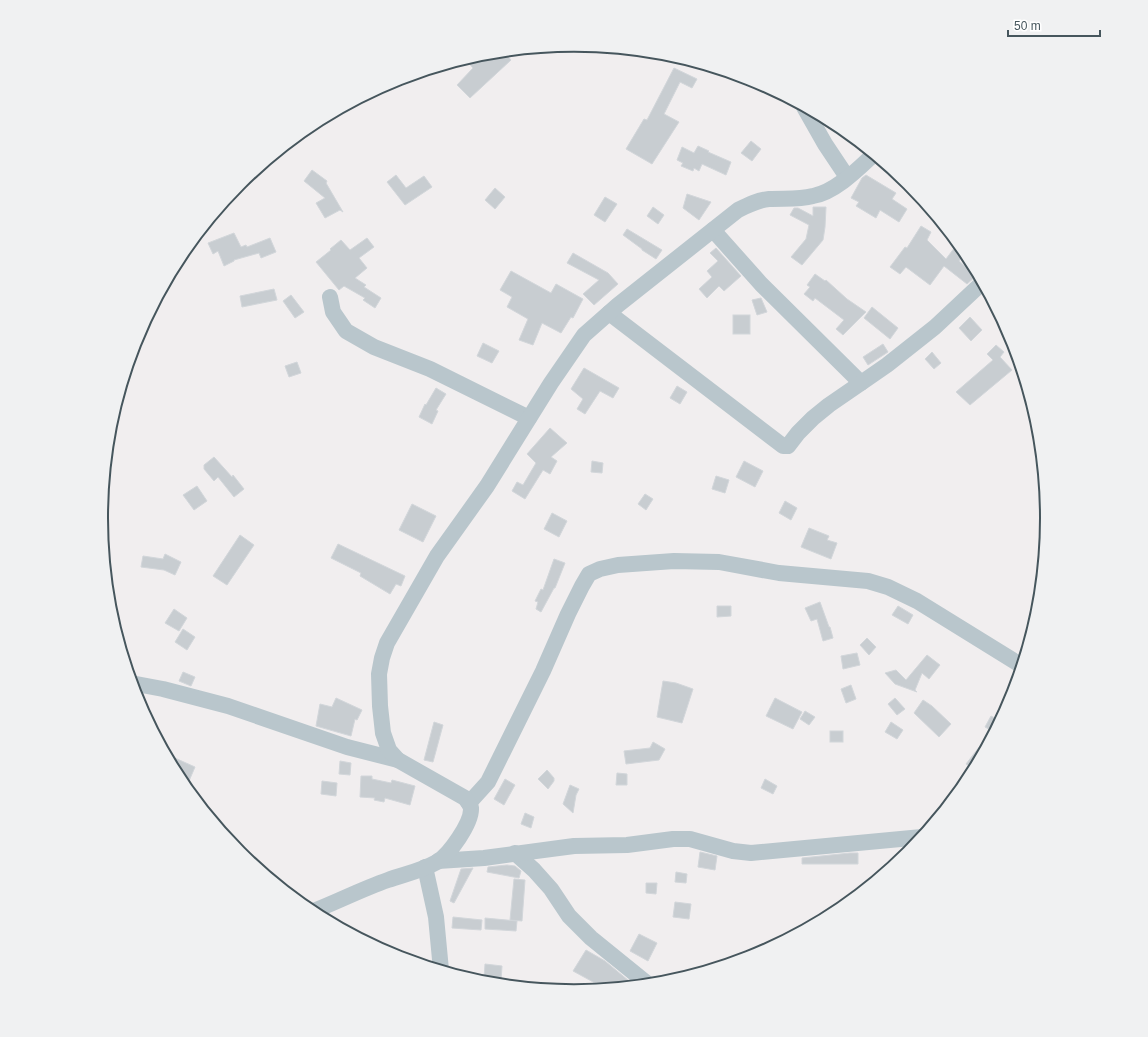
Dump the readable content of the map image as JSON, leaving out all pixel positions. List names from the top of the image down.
{
  "scale_bar": "50 m"
}
